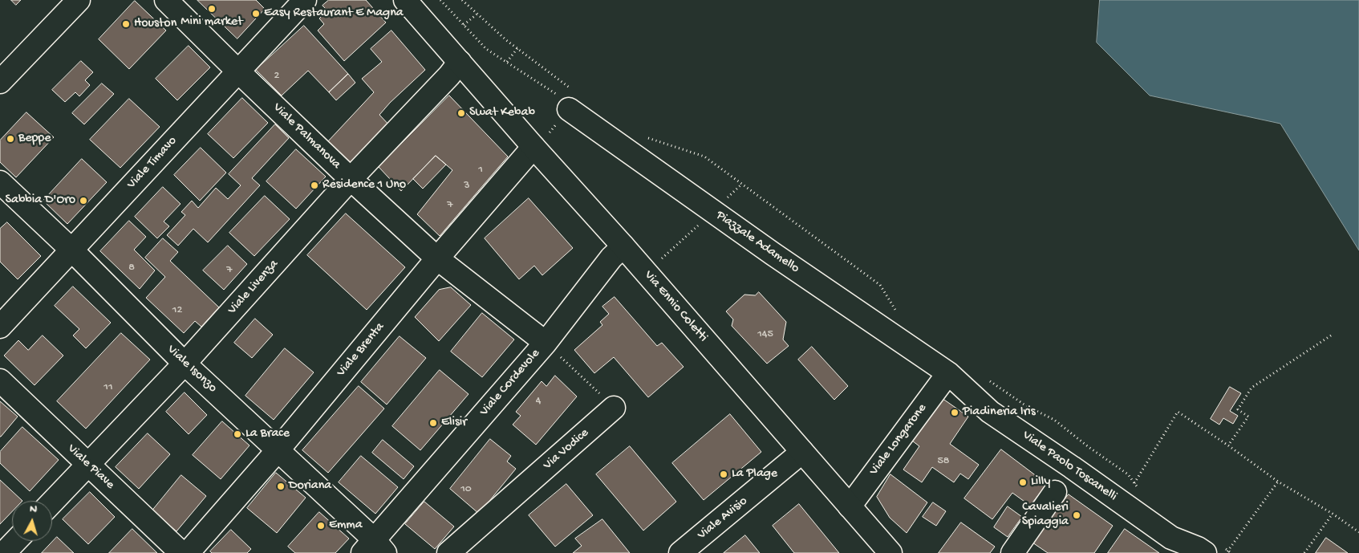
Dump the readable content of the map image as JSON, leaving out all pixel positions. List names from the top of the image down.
{
  "streets": {
    "street": [
      "Viale Palmanova",
      "Viale Timavo",
      "Piazzale Adamello",
      "Viale Livenza",
      "Via Ennio Coletti",
      "Viale Brenta",
      "Viale Isonzo",
      "Viale Cordevole",
      "Viale Longarone",
      "Via Vodice",
      "Viale Paolo Toscanelli",
      "Viale Piave",
      "Viale Avisio"
    ]
  },
  "crossings": [
    ["Viale Palmanova", "Viale Timavo"],
    ["Viale Palmanova", "Viale Livenza"],
    ["Viale Palmanova", "Viale Brenta"],
    ["Viale Palmanova", "Viale Cordevole"],
    ["Viale Timavo", "Viale Isonzo"],
    ["Piazzale Adamello", "Viale Longarone"],
    ["Piazzale Adamello", "Viale Paolo Toscanelli"],
    ["Viale Livenza", "Via Ennio Coletti"],
    ["Viale Livenza", "Viale Isonzo"],
    ["Viale Livenza", "Viale Piave"],
    ["Via Ennio Coletti", "Viale Brenta"],
    ["Via Ennio Coletti", "Viale Cordevole"],
    ["Via Ennio Coletti", "Viale Longarone"],
    ["Via Ennio Coletti", "Viale Avisio"],
    ["Viale Brenta", "Viale Isonzo"],
    ["Viale Isonzo", "Viale Cordevole"],
    ["Viale Longarone", "Viale Paolo Toscanelli"]
  ],
  "places": [
    "Mini market",
    "Easy Restaurant E Magna",
    "Houston",
    "Swat Kebab",
    "Beppe",
    "Residence 1 Uno",
    "Sabbia D'Oro",
    "Piadineria Iris",
    "Elisir",
    "La Brace",
    "La Plage",
    "Lilly",
    "Doriana",
    "Cavalieri Spiaggia",
    "Emma"
  ],
  "house_numbers": [
    "2",
    "1",
    "3",
    "7",
    "8",
    "7",
    "12",
    "145",
    "11",
    "4",
    "58",
    "10"
  ],
  "north": "top"
}
